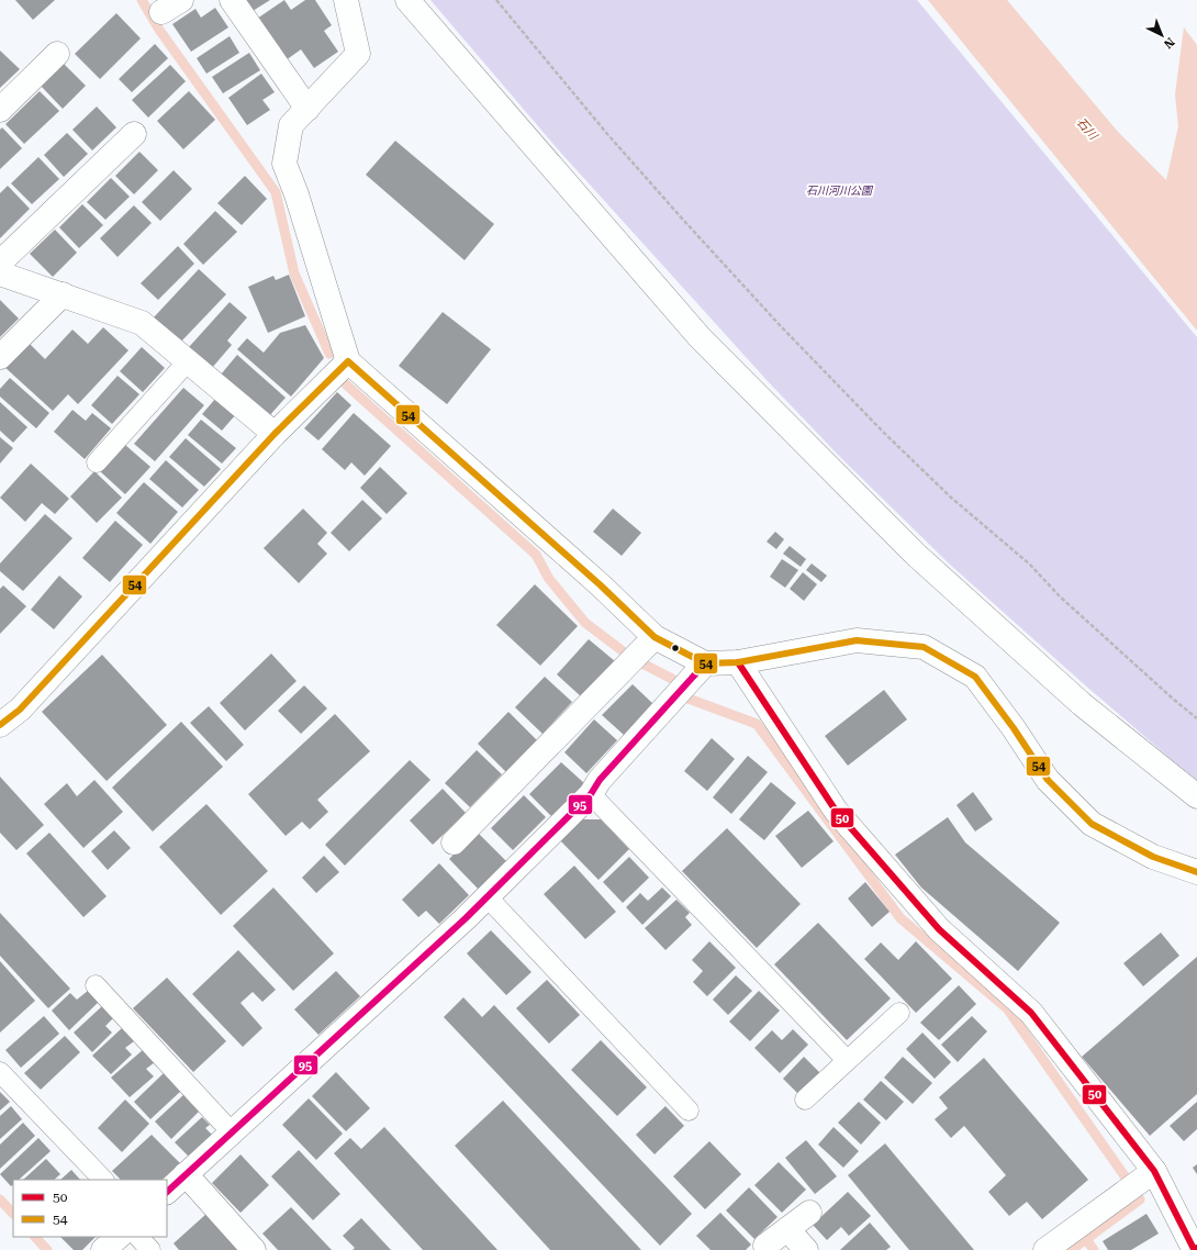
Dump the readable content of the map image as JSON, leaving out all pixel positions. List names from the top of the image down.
{
  "water": ["石川"],
  "parks": ["石川河川公園"],
  "lines": ["transit line 54", "transit line 50", "transit line 95"],
  "legend": ["50", "54"],
  "north": "bottom right"
}
